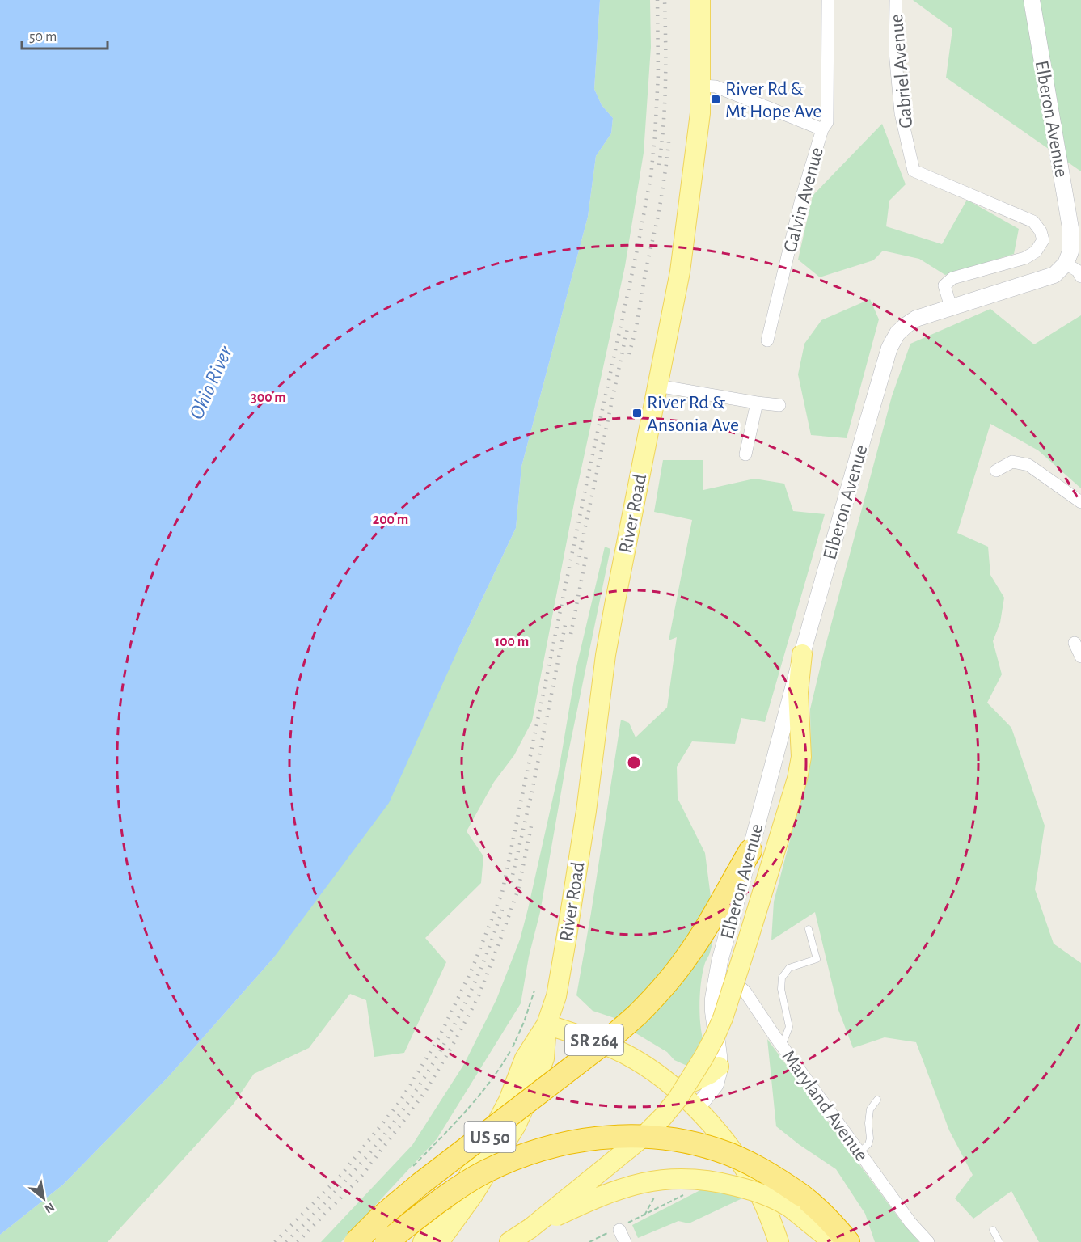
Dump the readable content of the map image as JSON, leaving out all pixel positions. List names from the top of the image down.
{
  "streets": {
    "main road": ["River Road", "SR 264", "US 50"],
    "street": [
      "Gabriel Avenue",
      "Elberon Avenue",
      "Galvin Avenue",
      "Maryland Avenue"
    ]
  },
  "crossings": [
    ["Gabriel Avenue", "Elberon Avenue"],
    ["Elberon Avenue", "SR 264"],
    ["Elberon Avenue", "Maryland Avenue"],
    ["River Road", "SR 264"]
  ],
  "water": ["Ohio River"],
  "places": {
    "transit": ["River Rd & Mt Hope Ave", "River Rd & Ansonia Ave"]
  },
  "scale_bar": "50 m",
  "north": "bottom right",
  "rings": ["300 m", "200 m", "100 m"]
}
